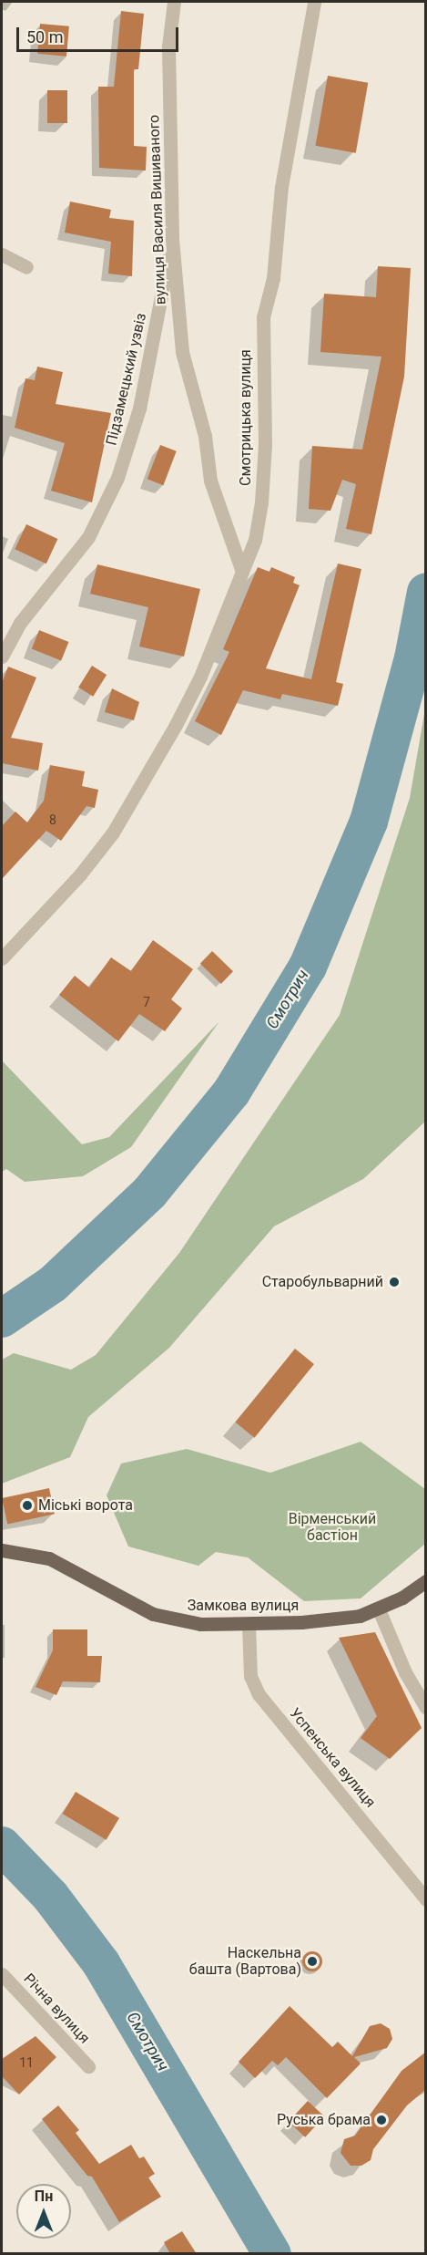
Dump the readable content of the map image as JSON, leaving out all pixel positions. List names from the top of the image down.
{
  "streets": {
    "main road": ["Замкова вулиця"],
    "street": [
      "вулиця Василя Вишиваного",
      "Підзамецький узвіз",
      "Смотрицька вулиця",
      "Успенська вулиця",
      "Річна вулиця"
    ]
  },
  "crossings": [
    ["вулиця Василя Вишиваного", "Підзамецький узвіз"],
    ["вулиця Василя Вишиваного", "Смотрицька вулиця"],
    ["Замкова вулиця", "Успенська вулиця"]
  ],
  "water": ["Смотрич"],
  "parks": ["Вірменський бастіон"],
  "places": [
    "Старобульварний",
    "Міські ворота",
    "Наскельна башта (Вартова)",
    "Руська брама"
  ],
  "house_numbers": ["8", "7", "11"],
  "scale_bar": "50 m",
  "north": "top"
}
